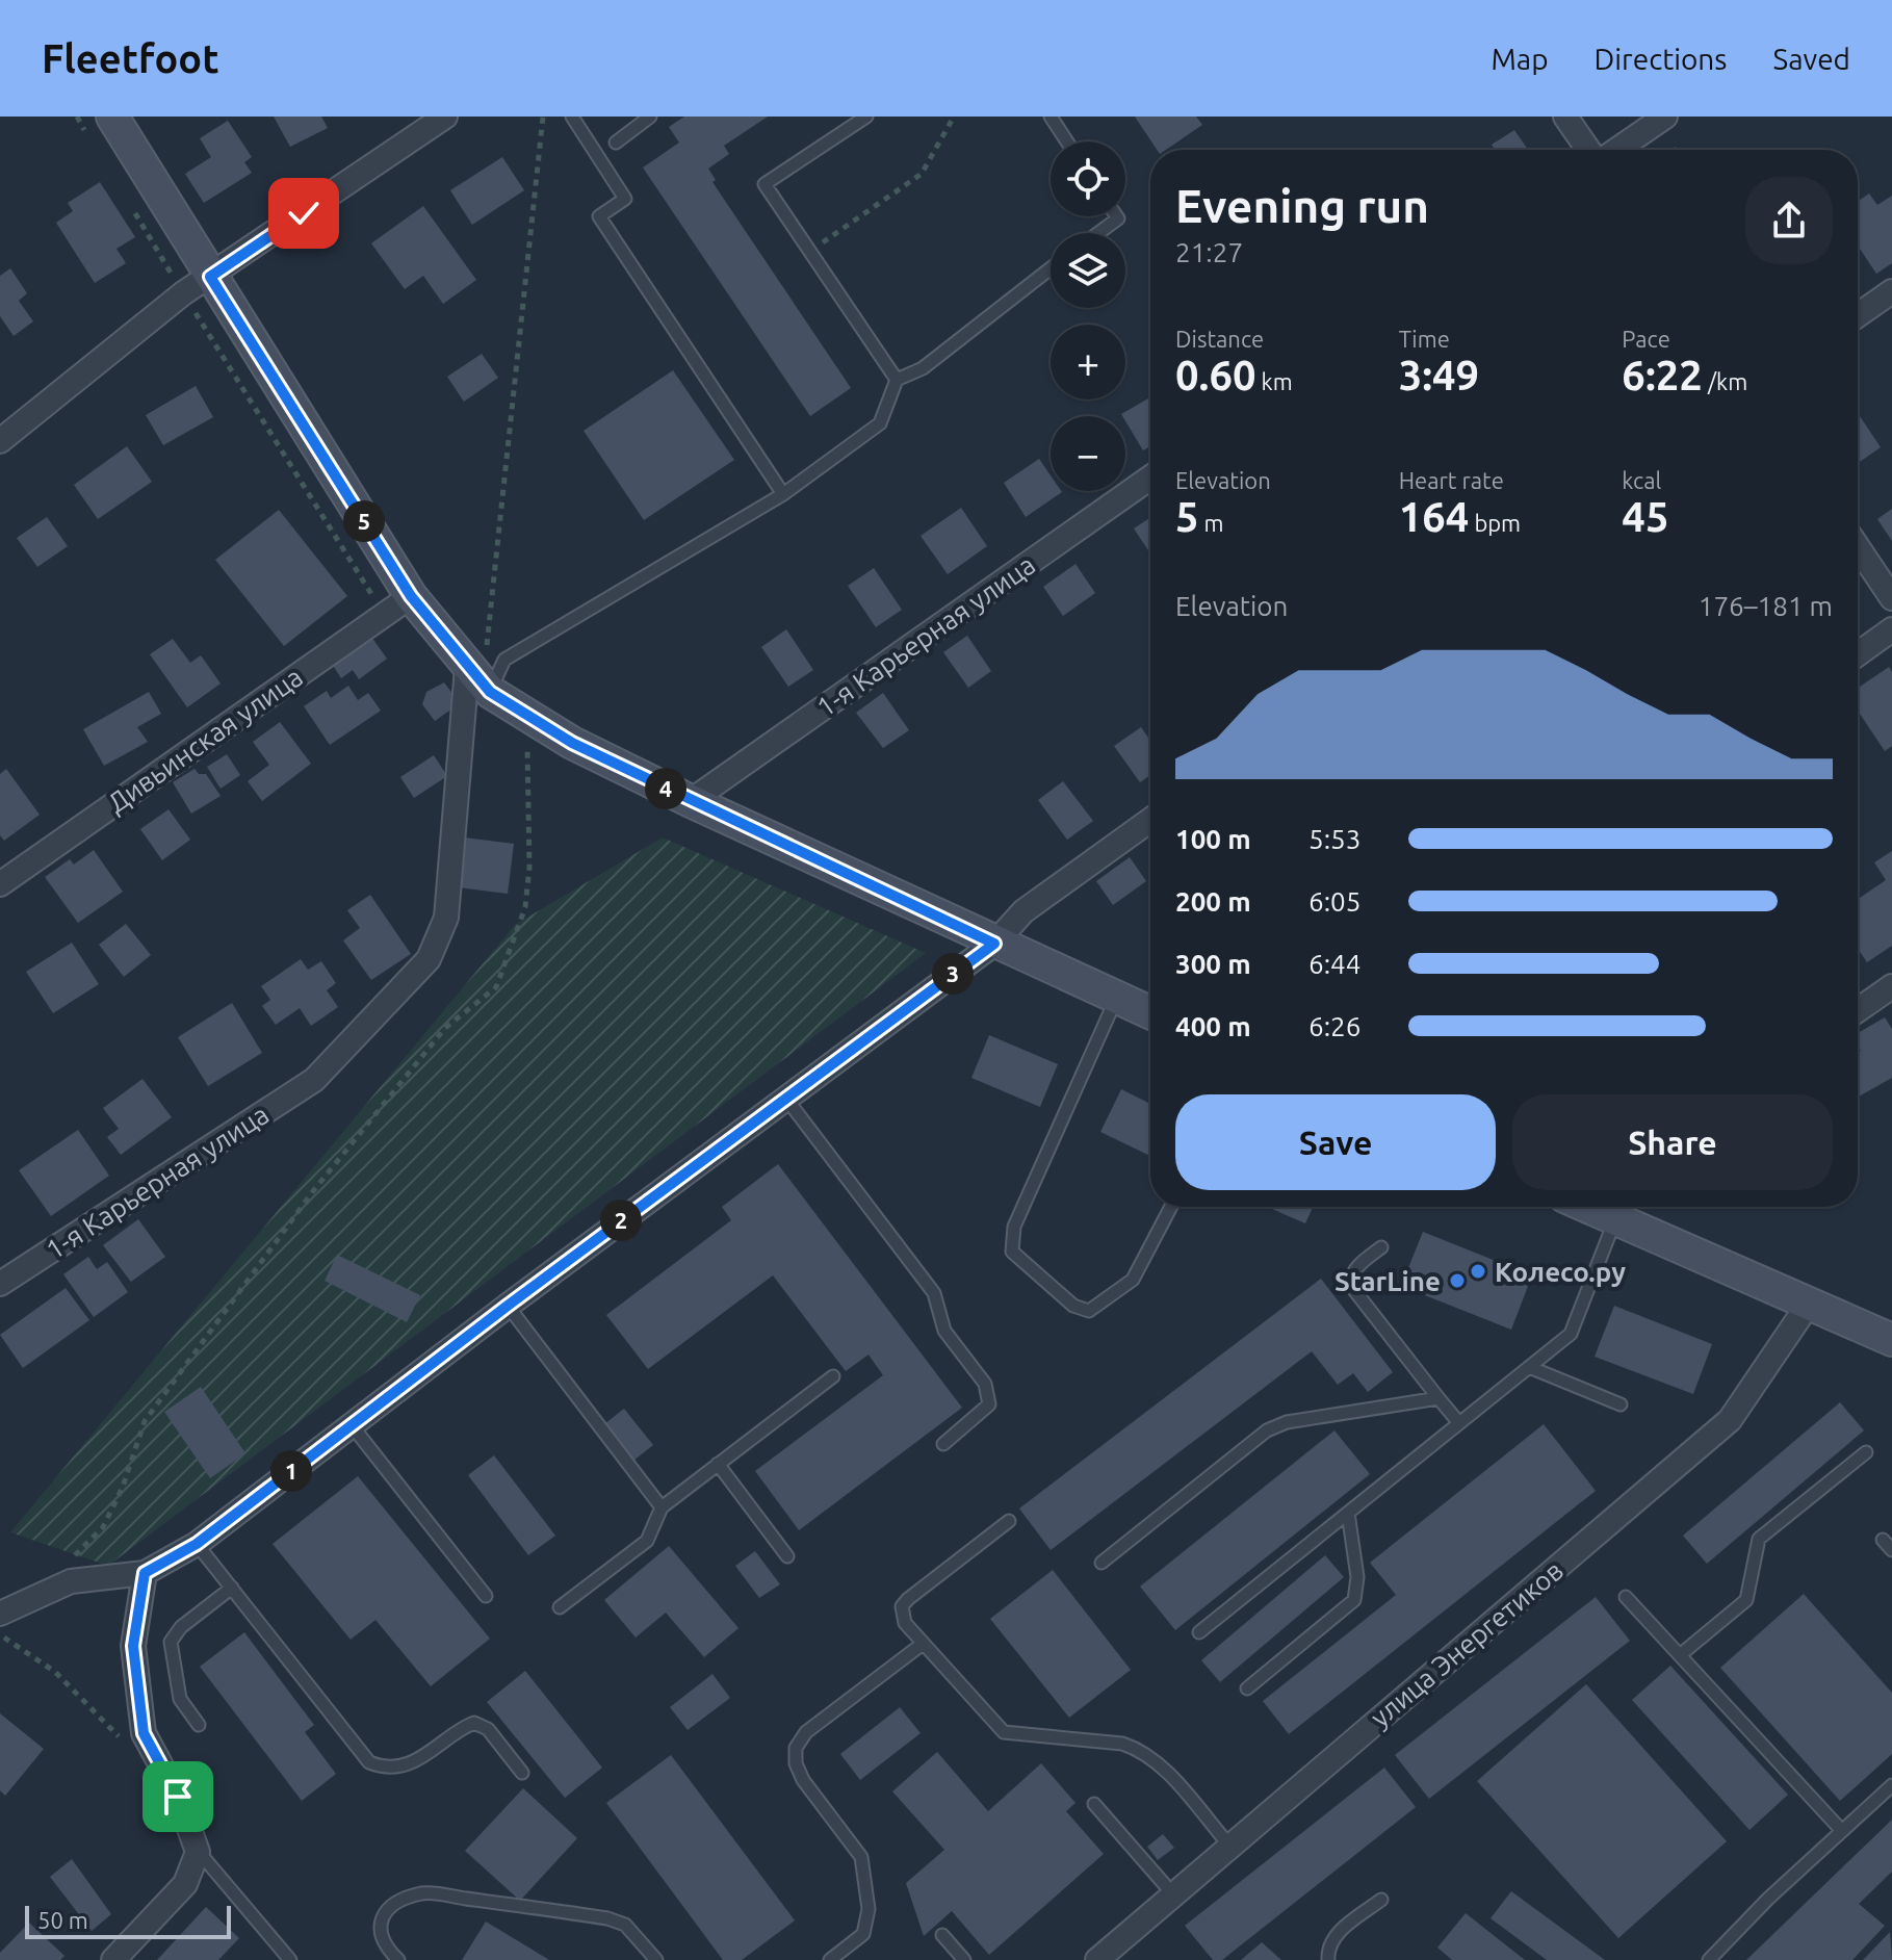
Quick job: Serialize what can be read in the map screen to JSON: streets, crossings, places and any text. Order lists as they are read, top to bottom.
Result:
{
  "streets": {
    "street": ["1-я Карьерная улица", "Дивьинская улица", "улица Энергетиков"]
  },
  "places": ["Колесо.ру", "StarLine"],
  "scale_bar": "50 m",
  "page": {
    "header": "Fleetfoot",
    "nav": ["Map", "Directions", "Saved"],
    "map_buttons": ["+", "−"],
    "heading": ["Evening run", "21:27"],
    "stats": [
      ["Distance", "0.60 km"],
      ["Time", "3:49"],
      ["Pace", "6:22 /km"],
      ["Elevation", "5 m"],
      ["Heart rate", "164 bpm"],
      ["kcal", "45"]
    ],
    "pins": [
      "5",
      "4",
      "3",
      "2",
      "1"
    ],
    "chart": ["Elevation", "176–181 m"],
    "list": [
      {
        "name": "100 m",
        "note": "5:53"
      },
      {
        "name": "200 m",
        "note": "6:05"
      },
      {
        "name": "300 m",
        "note": "6:44"
      },
      {
        "name": "400 m",
        "note": "6:26"
      }
    ],
    "buttons": ["Save", "Share"],
    "scale": "50 m"
  }
}
